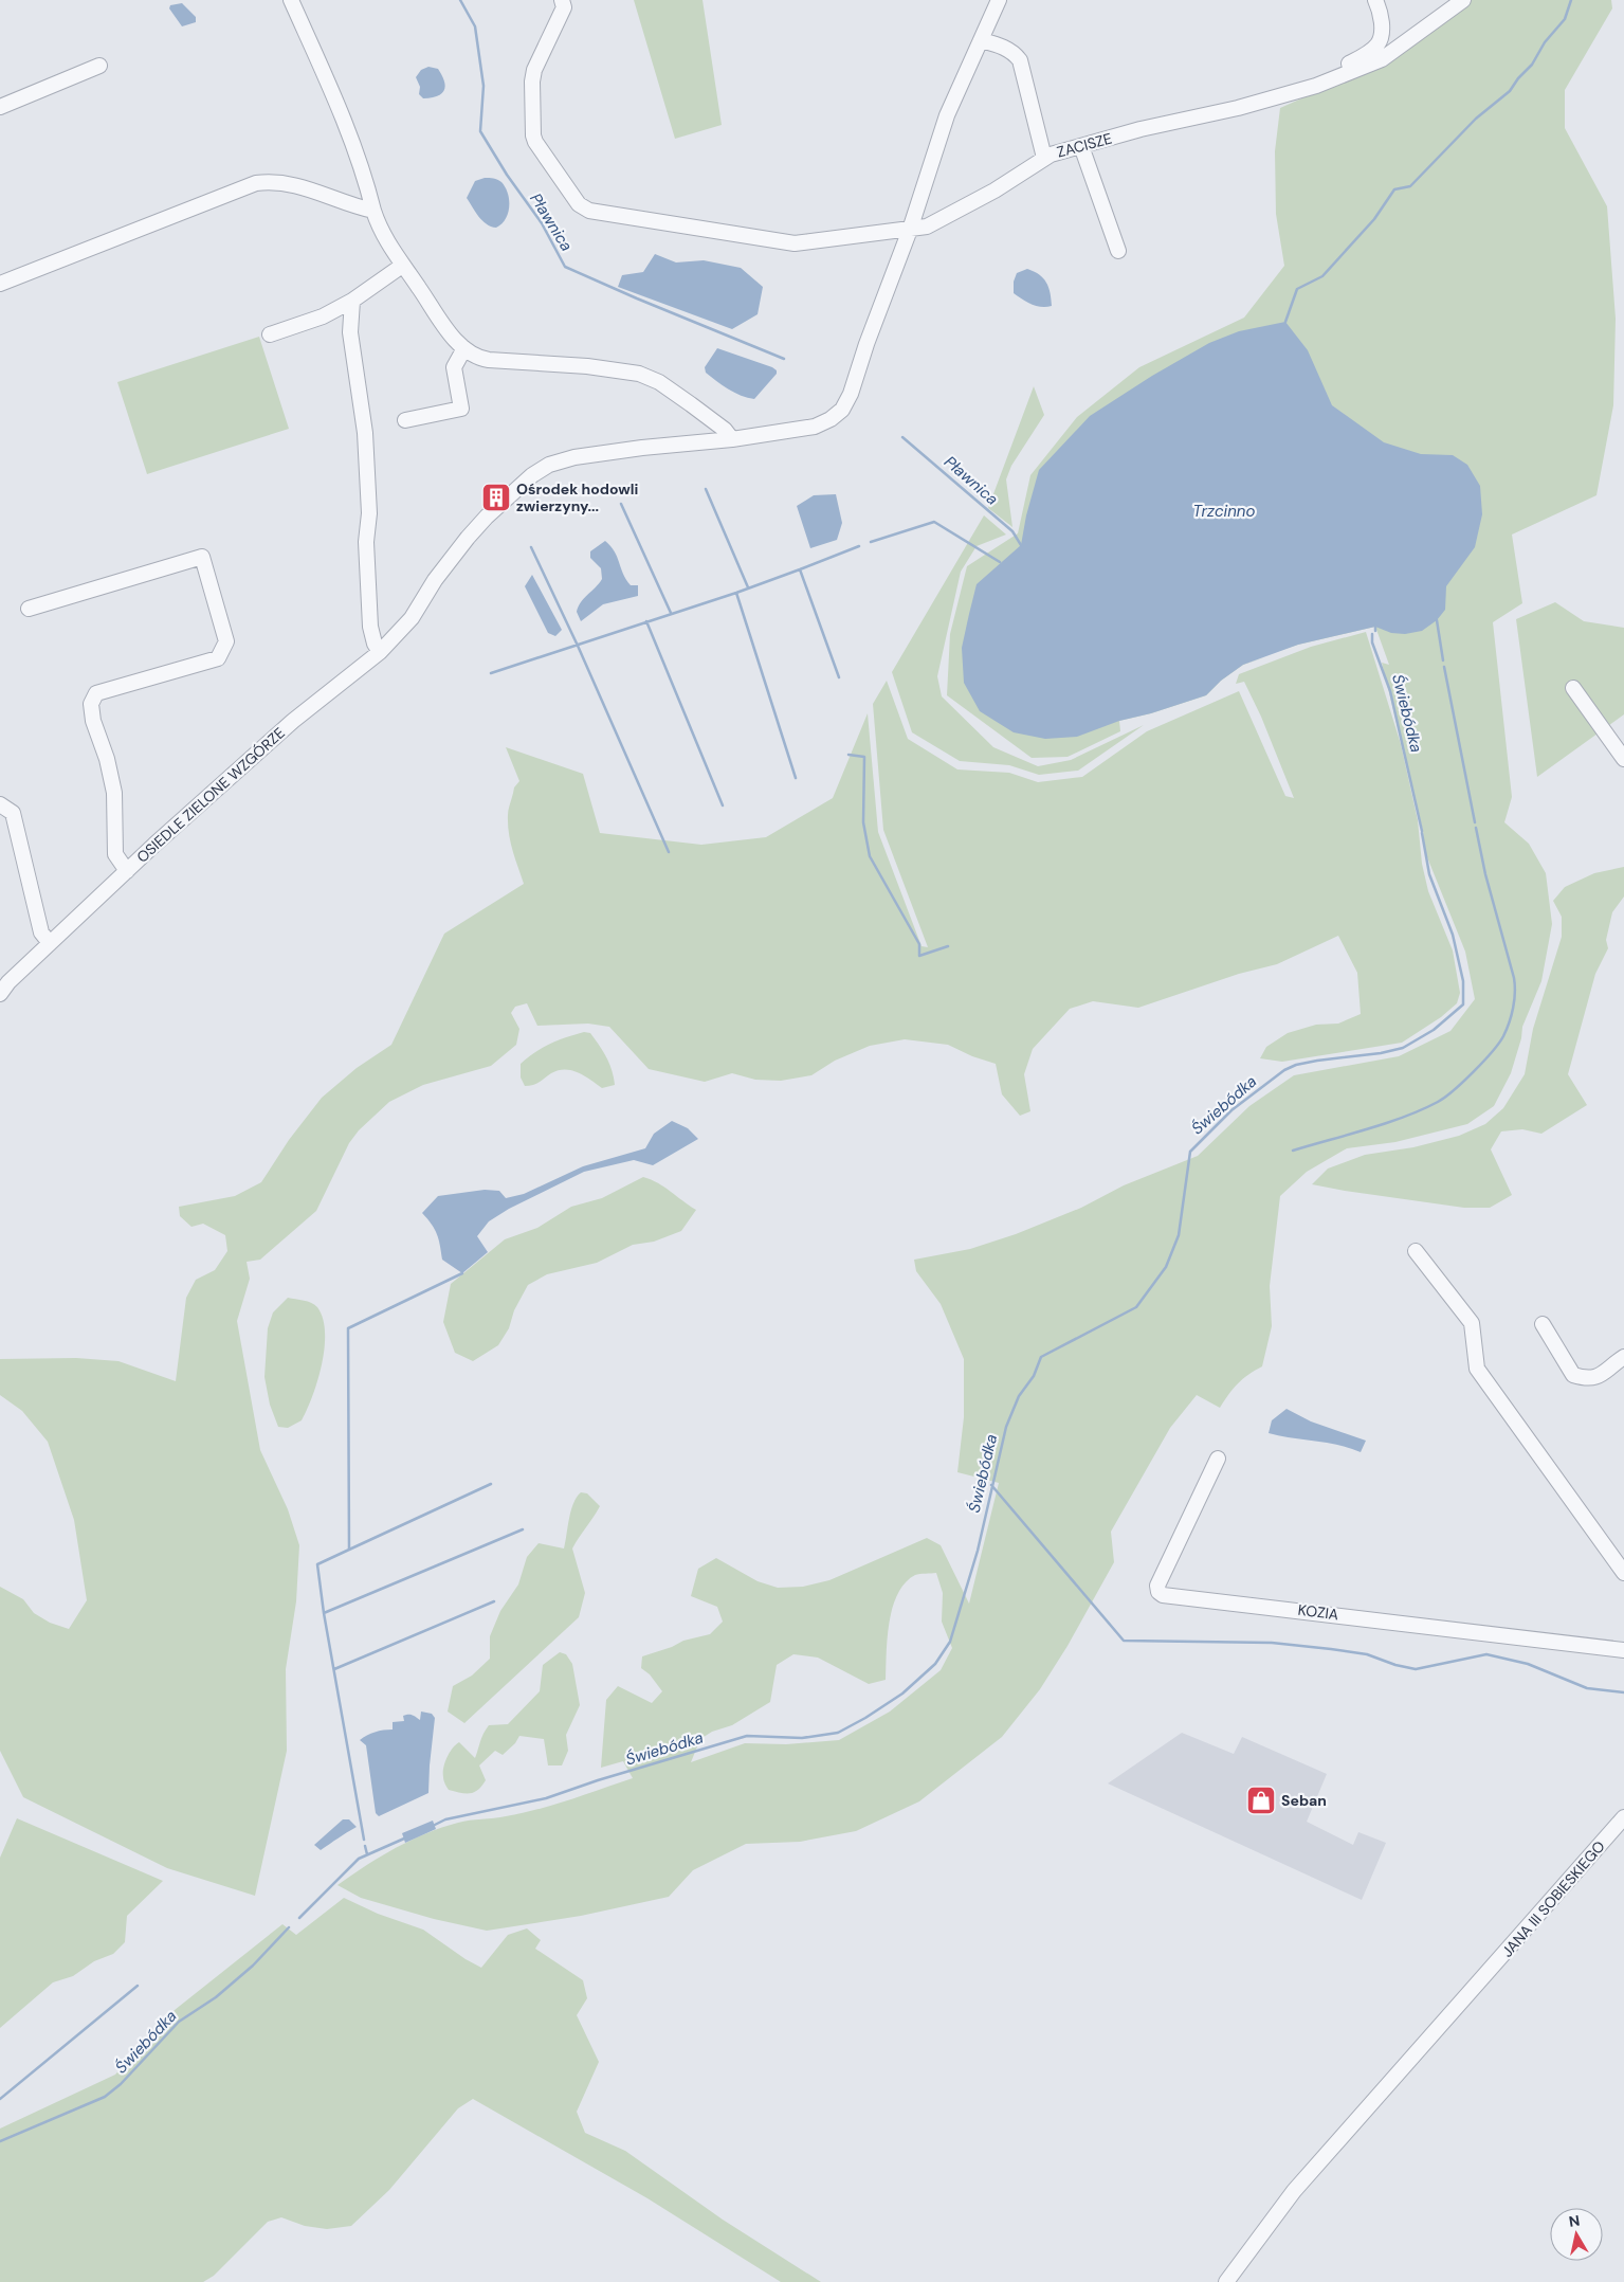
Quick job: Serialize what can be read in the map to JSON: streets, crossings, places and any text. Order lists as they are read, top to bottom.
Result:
{
  "streets": {
    "street": [
      "ZACISZE",
      "OSIEDLE ZIELONE WZGÓRZE",
      "KOZIA",
      "JANA III SOBIESKIEGO"
    ]
  },
  "crossings": [
    ["ZACISZE", "OSIEDLE ZIELONE WZGÓRZE"]
  ],
  "water": ["Pławnica", "Trzcinno", "Świebódka"],
  "places": {
    "building": ["Ośrodek hodowli zwierzyny..."],
    "shop": ["Seban"]
  },
  "north": "top"
}
